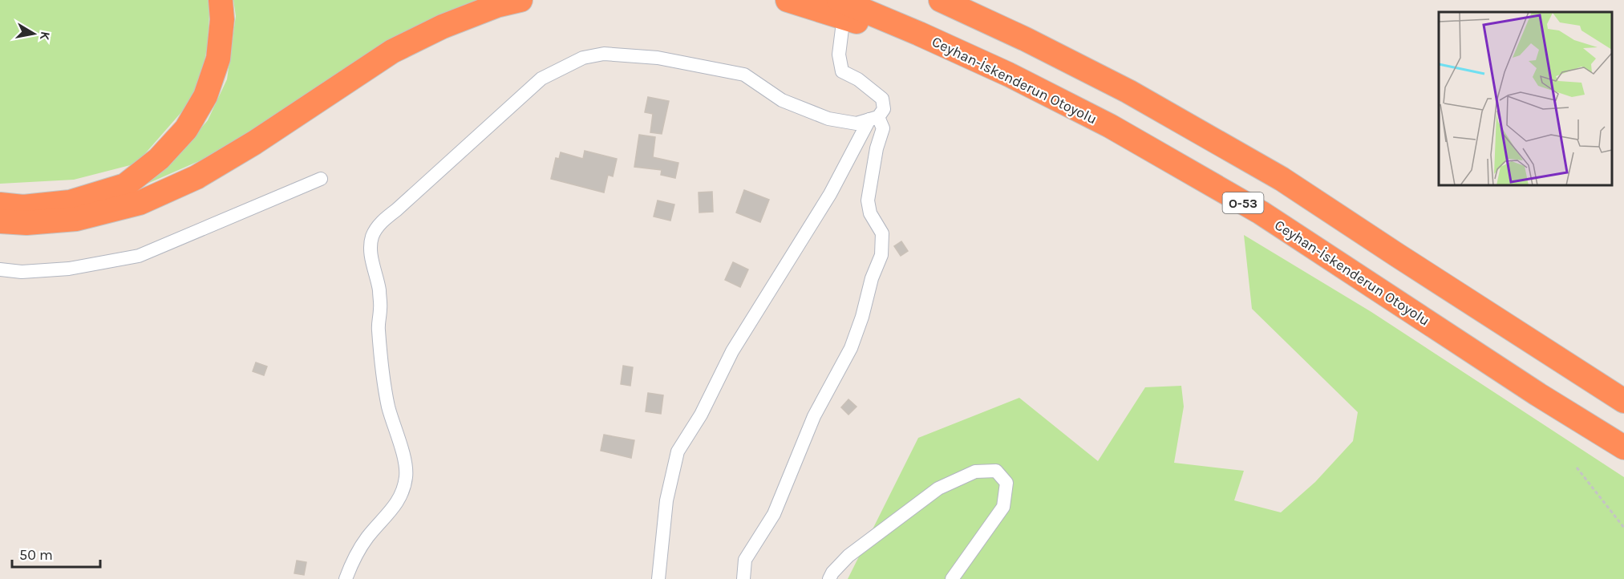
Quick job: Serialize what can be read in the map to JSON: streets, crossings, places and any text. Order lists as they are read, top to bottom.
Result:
{
  "streets": {
    "highway": ["Ceyhan-İskenderun Otoyolu", "O-53"]
  },
  "scale_bar": "50 m",
  "north": "right"
}
